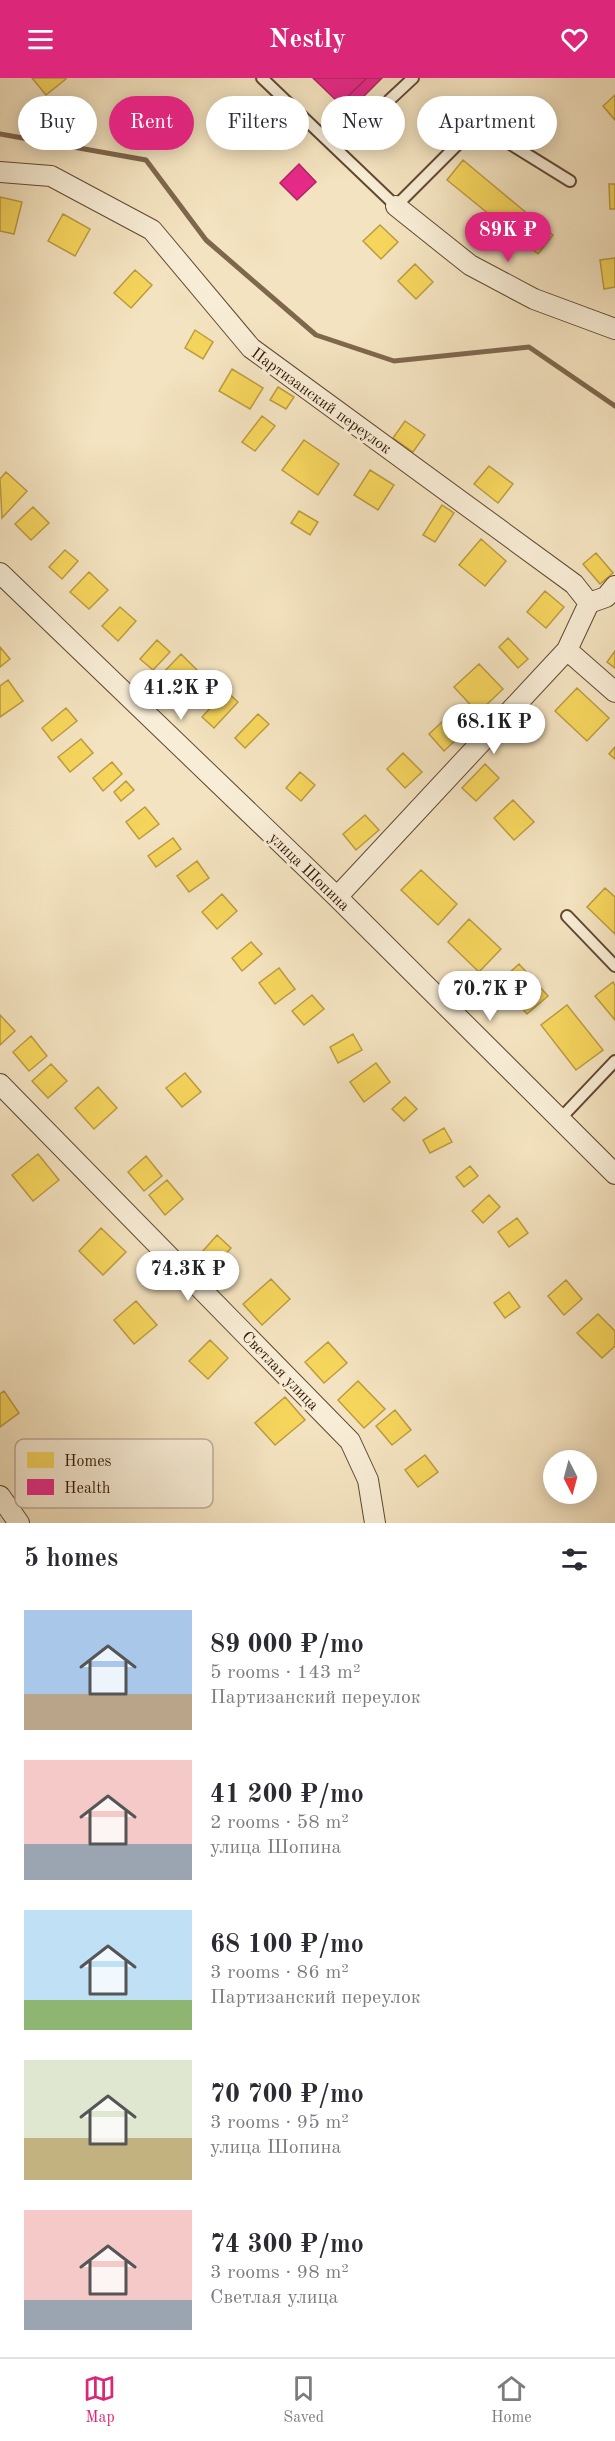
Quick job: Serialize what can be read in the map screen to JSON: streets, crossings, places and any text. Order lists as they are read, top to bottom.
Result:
{
  "streets": {
    "street": ["Партизанский переулок", "улица Шопина", "Светлая улица"]
  },
  "legend": ["Homes", "Health"],
  "north": "bottom",
  "page": {
    "header": "Nestly",
    "chip": [
      "Buy",
      "Rent",
      "Filters",
      "New",
      "Apartment"
    ],
    "price": [
      "89K ₽",
      "41.2K ₽",
      "68.1K ₽",
      "70.7K ₽",
      "74.3K ₽"
    ],
    "heading": "5 homes",
    "list": [
      {
        "name": "89 000 ₽/mo",
        "note": "5 rooms · 143 m² · Партизанский переулок"
      },
      {
        "name": "41 200 ₽/mo",
        "note": "2 rooms · 58 m² · улица Шопина"
      },
      {
        "name": "68 100 ₽/mo",
        "note": "3 rooms · 86 m² · Партизанский переулок"
      },
      {
        "name": "70 700 ₽/mo",
        "note": "3 rooms · 95 m² · улица Шопина"
      },
      {
        "name": "74 300 ₽/mo",
        "note": "3 rooms · 98 m² · Светлая улица"
      }
    ],
    "tabs": ["Map", "Saved", "Home"]
  }
}
